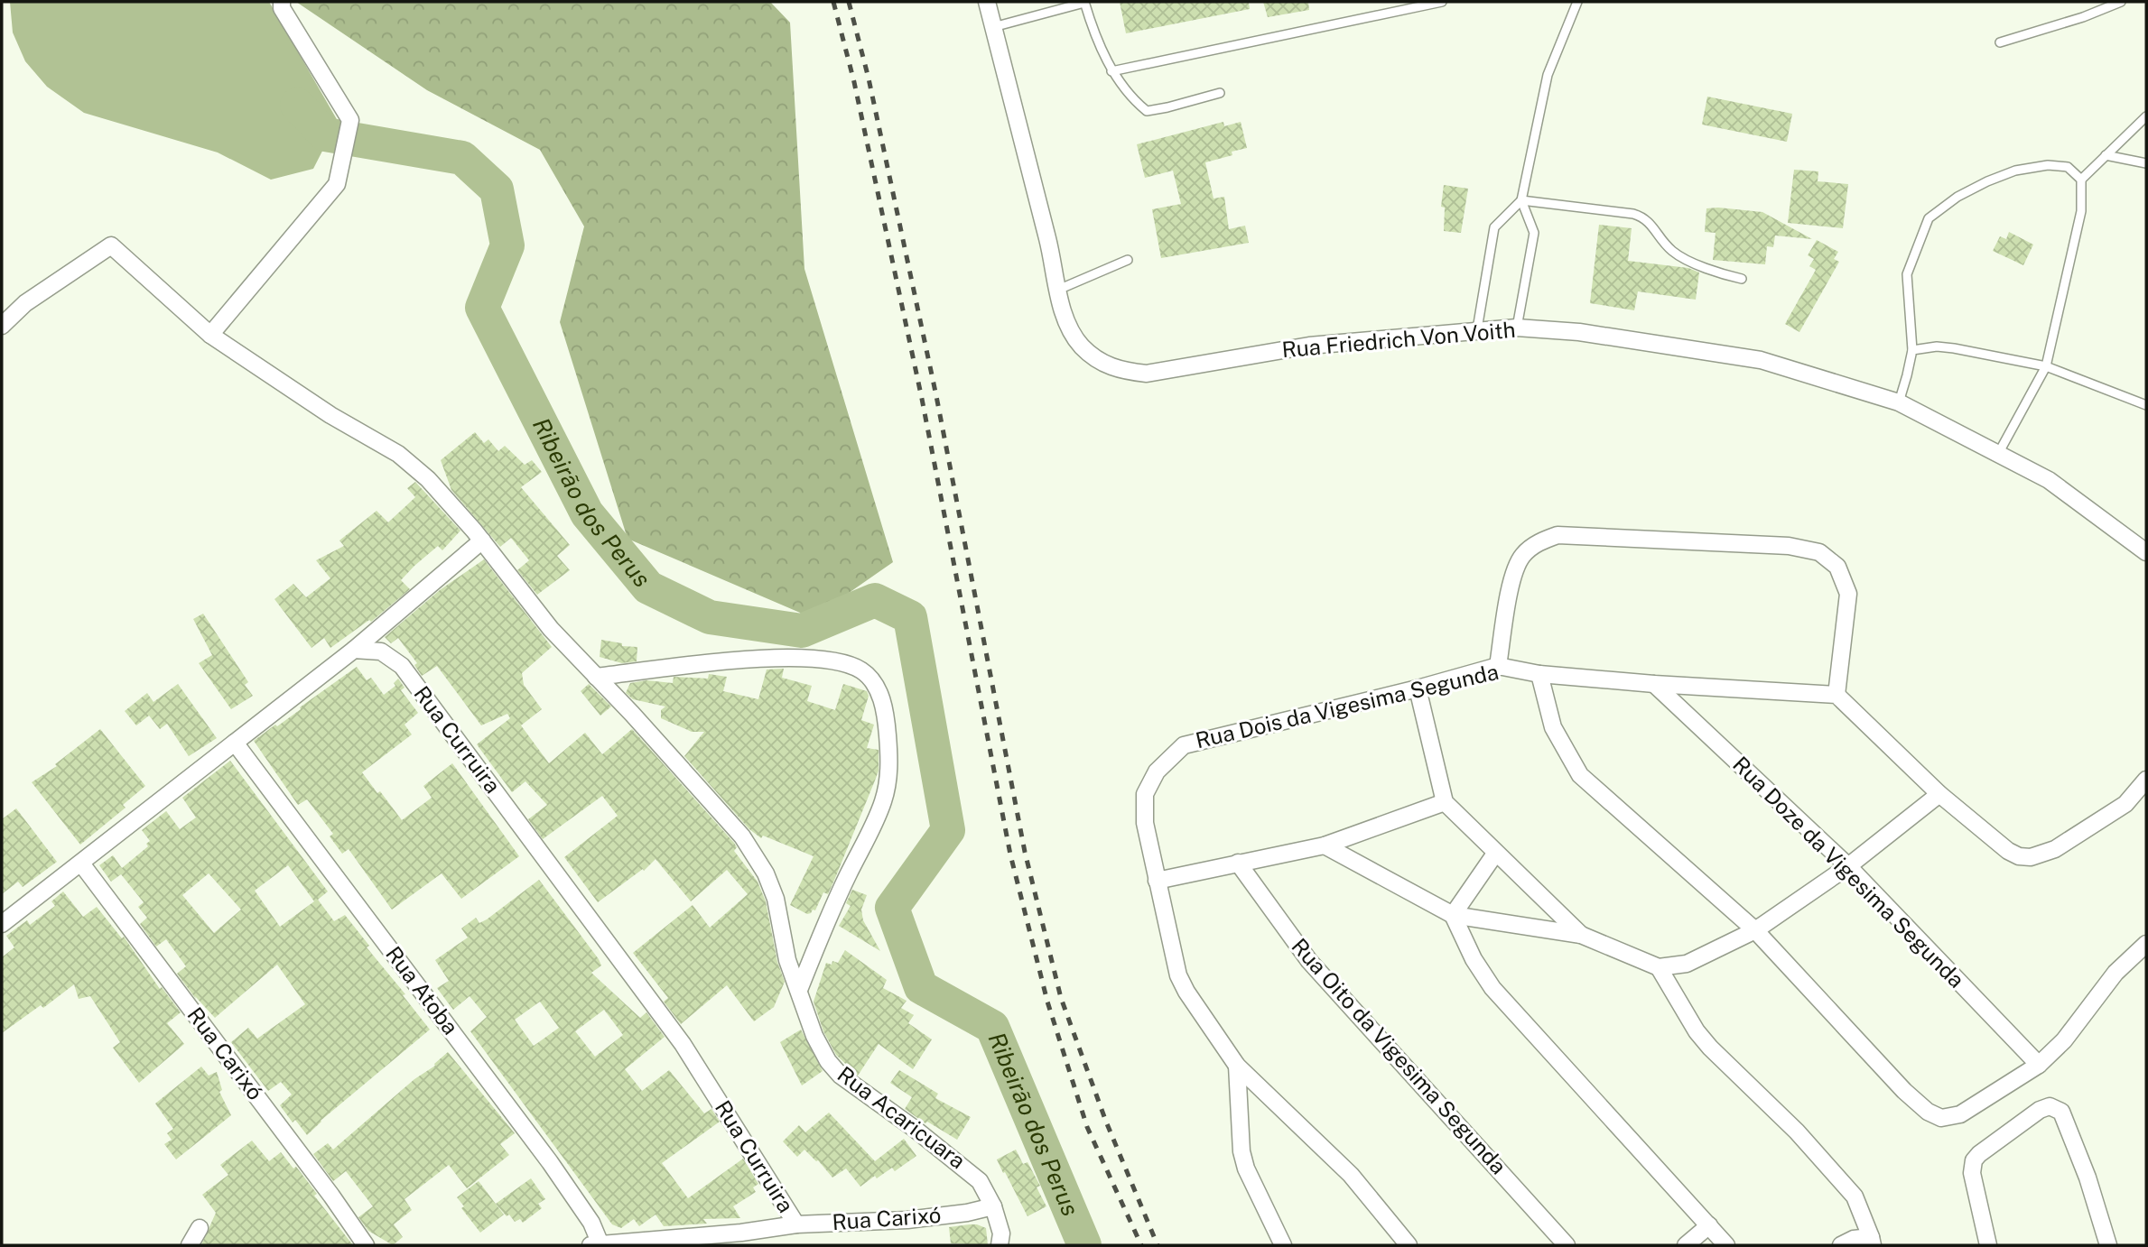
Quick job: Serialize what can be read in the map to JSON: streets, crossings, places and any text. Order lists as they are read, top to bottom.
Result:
{
  "streets": {
    "street": [
      "Rua Friedrich Von Voith",
      "Rua Dois da Vigesima Segunda",
      "Rua Curruira",
      "Rua Doze da Vigesima Segunda",
      "Rua Atoba",
      "Rua Carixó",
      "Rua Oito da Vigesima Segunda",
      "Rua Acaricuara"
    ]
  },
  "crossings": [
    ["Rua Dois da Vigesima Segunda", "Rua Doze da Vigesima Segunda"],
    ["Rua Curruira", "Rua Carixó"],
    ["Rua Atoba", "Rua Carixó"],
    ["Rua Carixó", "Rua Acaricuara"]
  ],
  "water": ["Ribeirão dos Perus"]
}
